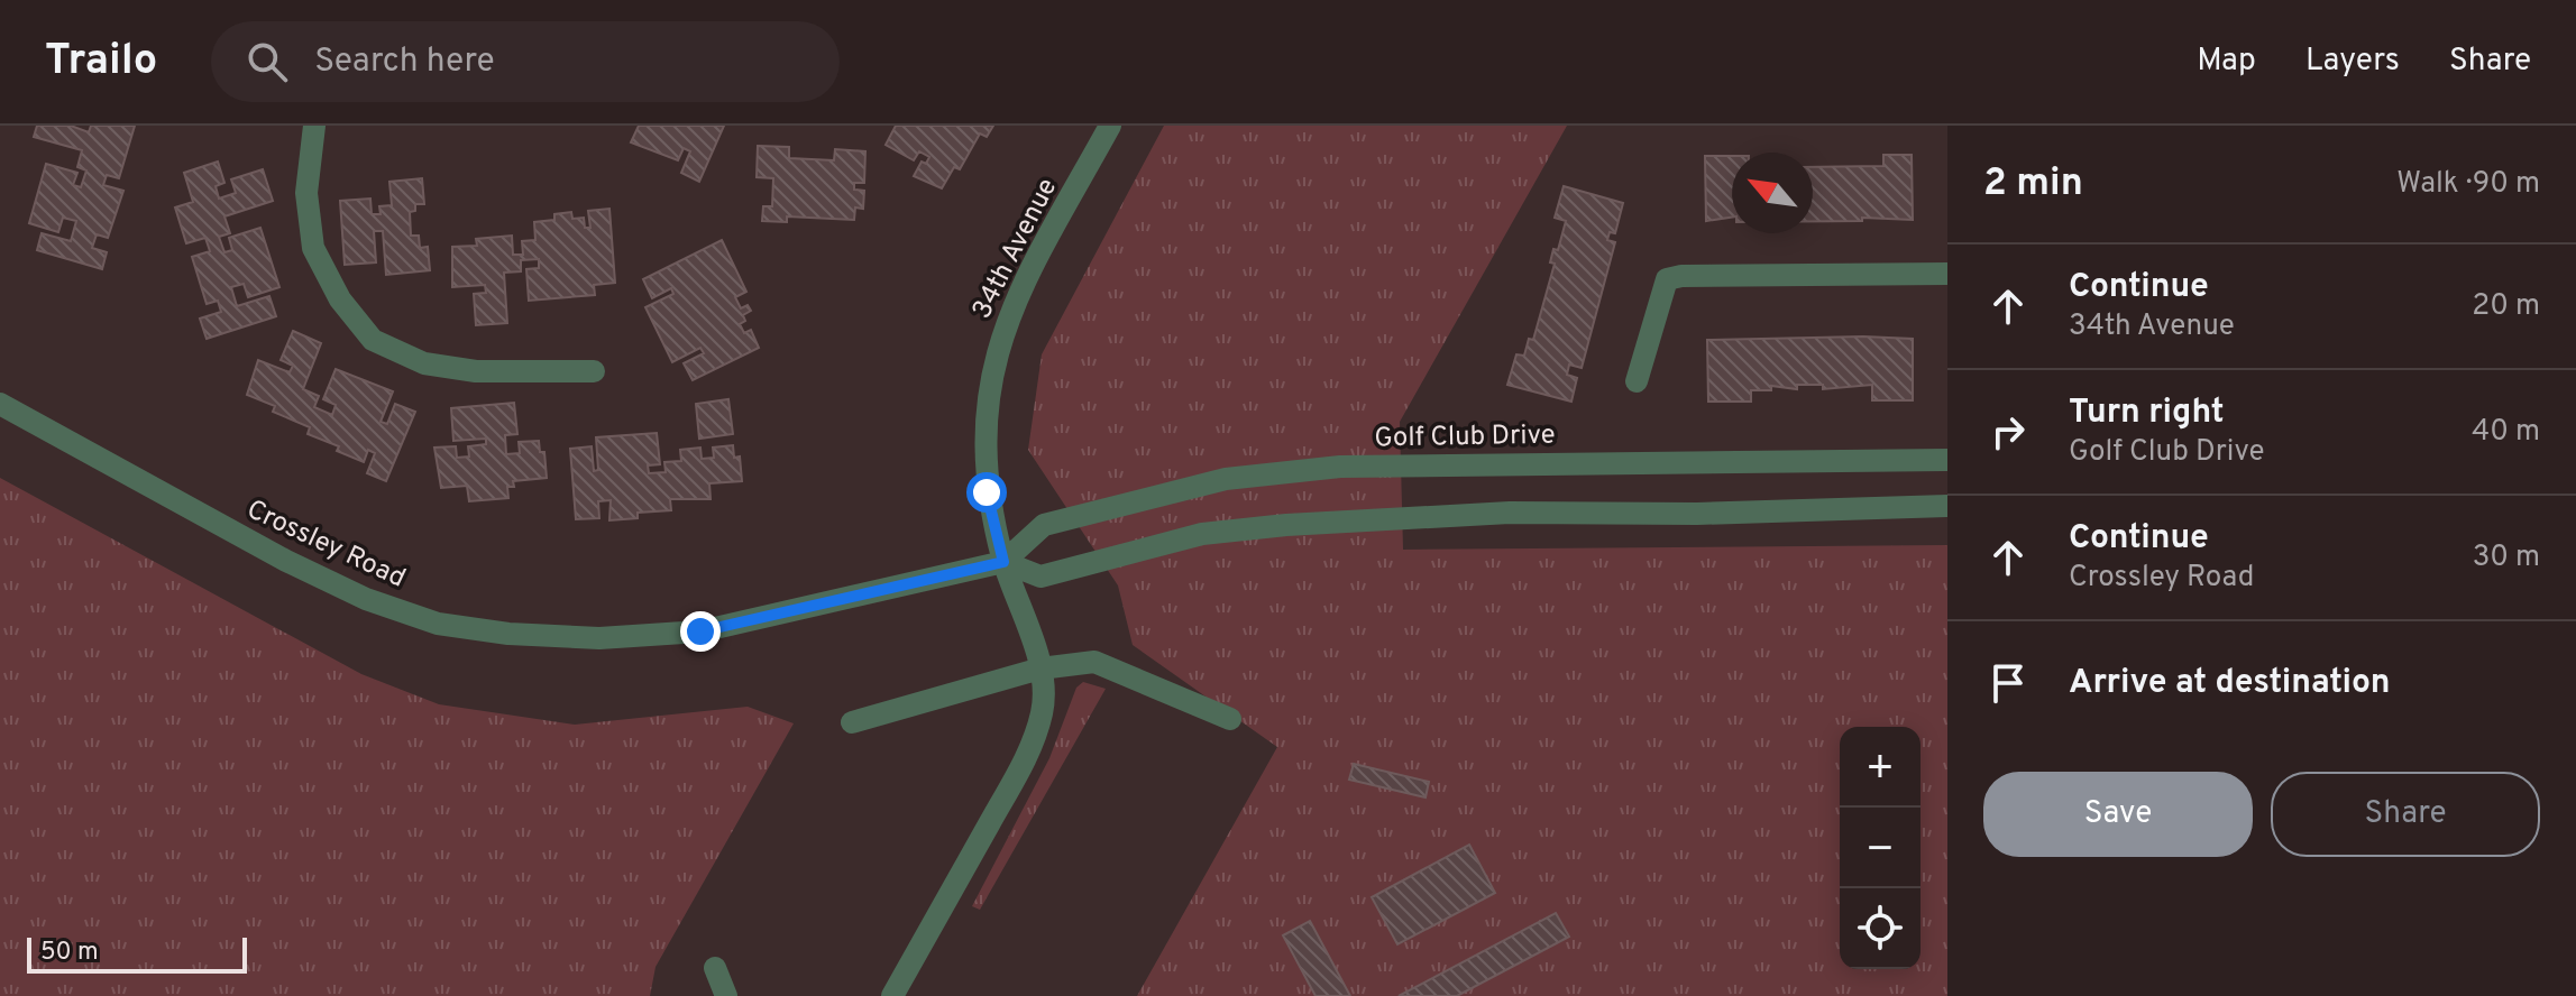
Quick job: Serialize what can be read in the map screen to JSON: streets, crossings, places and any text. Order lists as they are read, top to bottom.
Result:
{
  "streets": {
    "street": ["34th Avenue", "Golf Club Drive", "Crossley Road"]
  },
  "crossings": [
    ["34th Avenue", "Golf Club Drive"],
    ["Golf Club Drive", "Crossley Road"]
  ],
  "scale_bar": "50 m",
  "north": "top left",
  "page": {
    "header": "Trailo",
    "search": "Search here",
    "nav": ["Map", "Layers", "Share"],
    "heading": ["2 min", "Walk · 90 m"],
    "list": [
      ["Continue", "34th Avenue", "20 m"],
      ["Turn right", "Golf Club Drive", "40 m"],
      ["Continue", "Crossley Road", "30 m"],
      "Arrive at destination"
    ],
    "map_buttons": ["+", "−"],
    "buttons": ["Save", "Share"],
    "scale": "50 m"
  }
}
